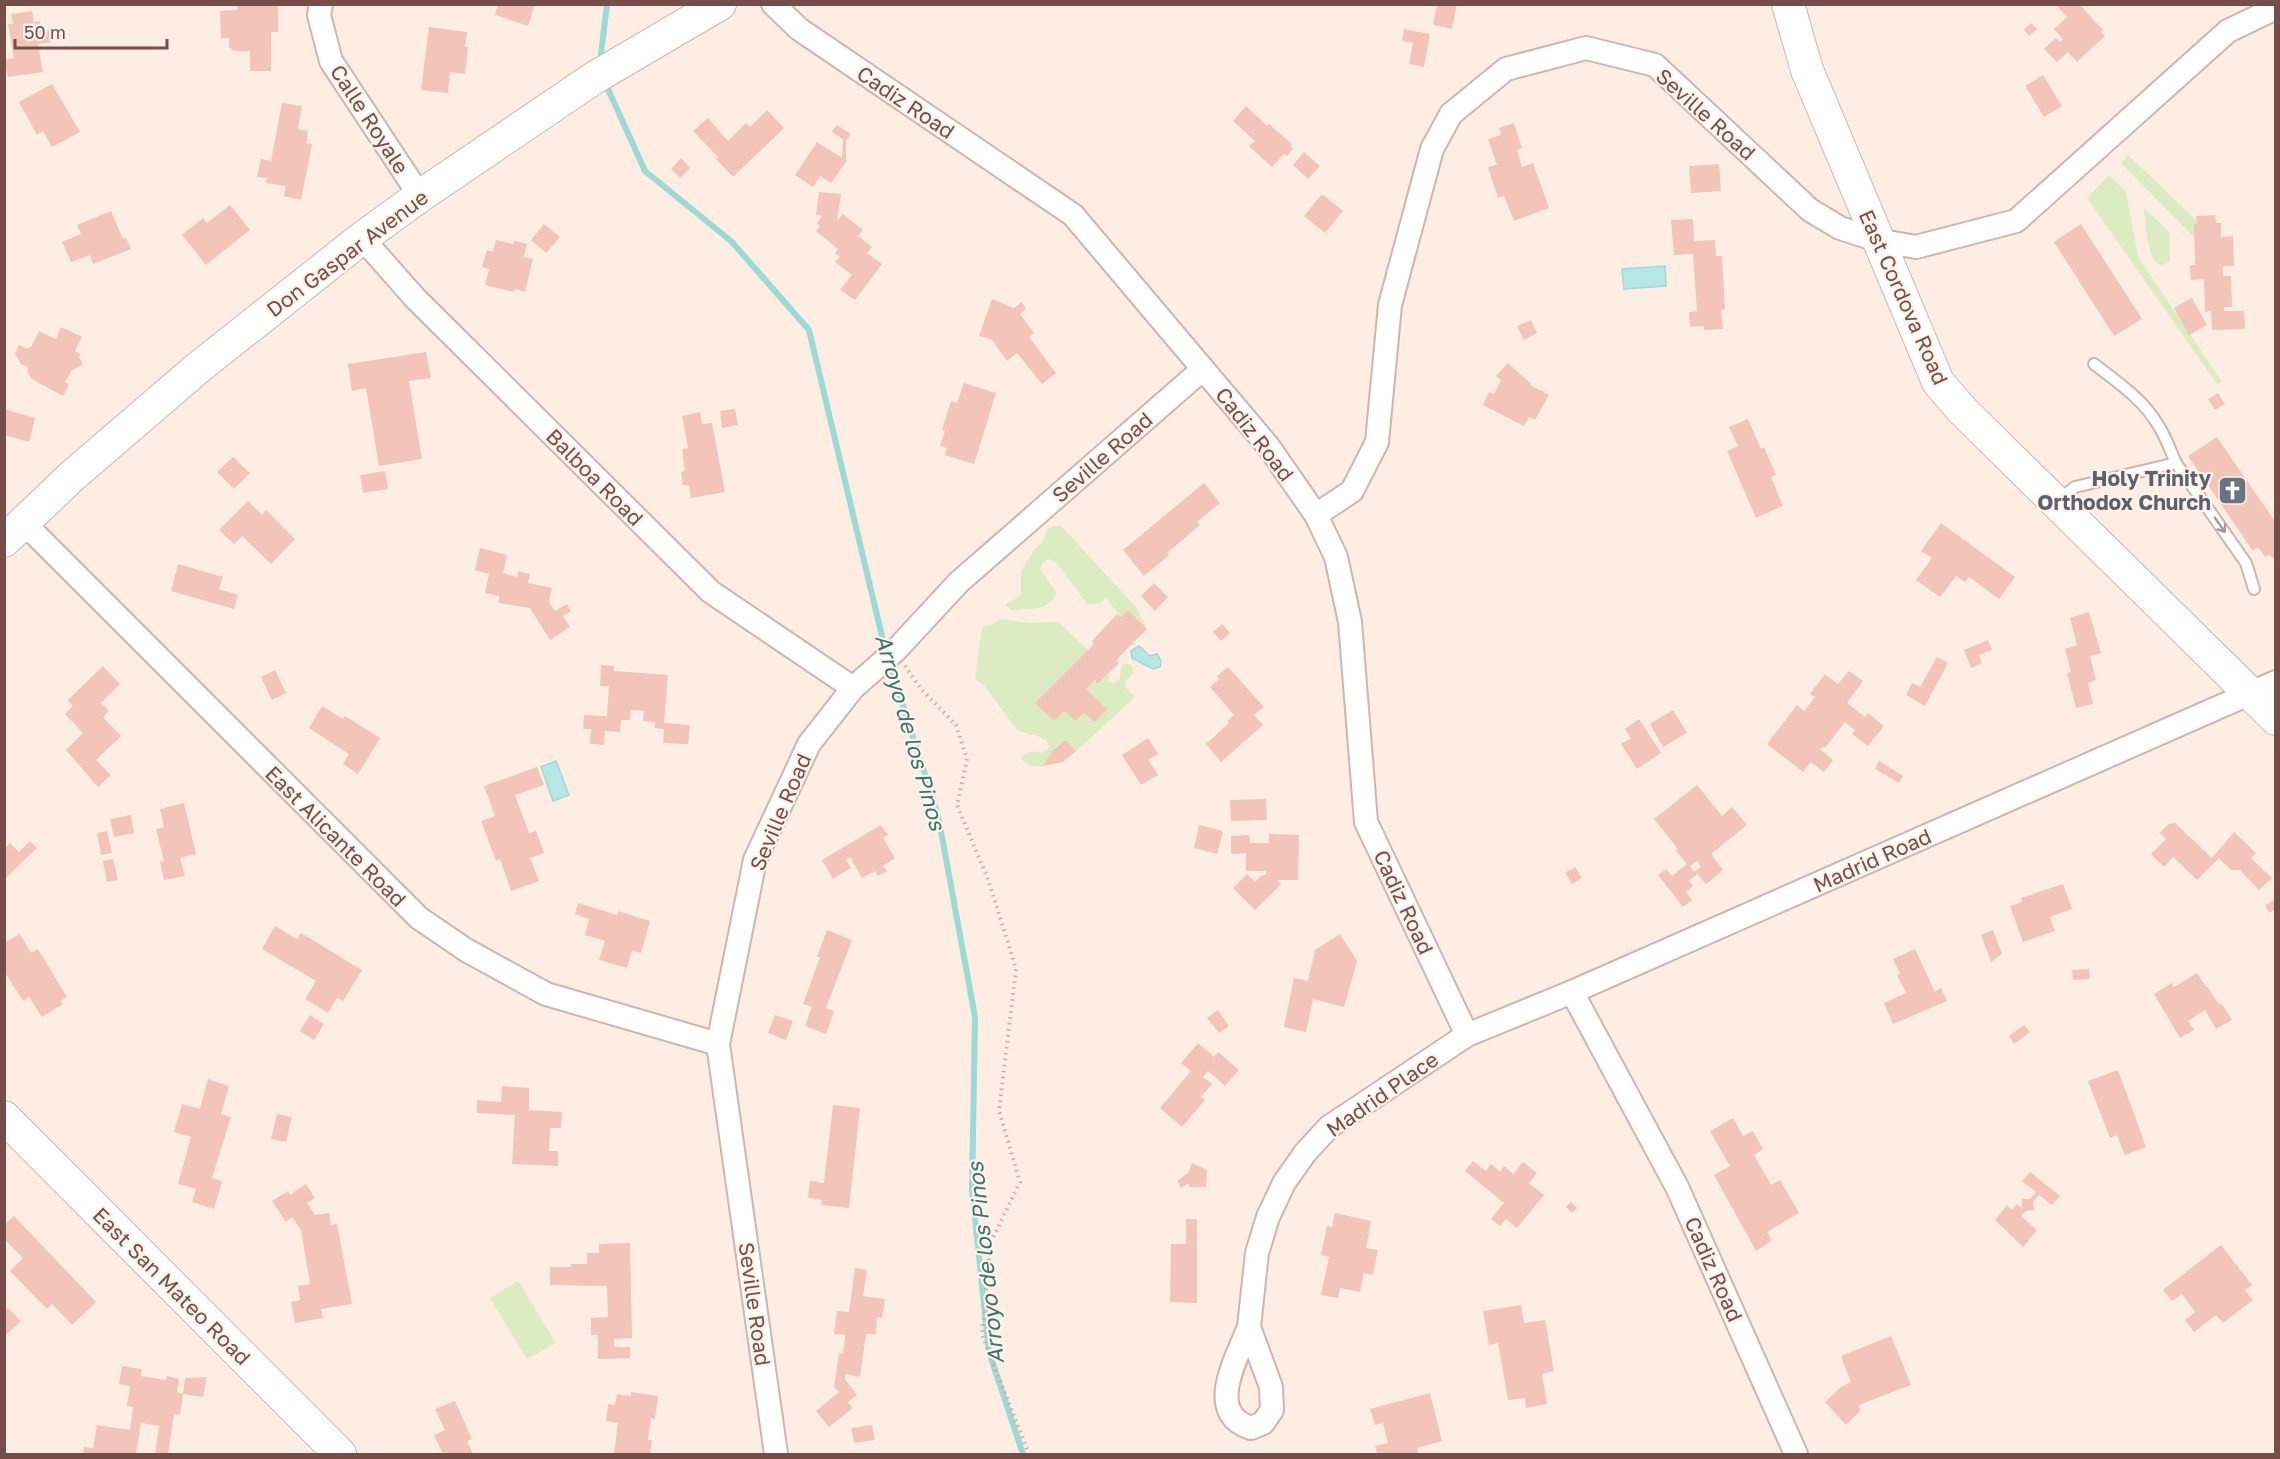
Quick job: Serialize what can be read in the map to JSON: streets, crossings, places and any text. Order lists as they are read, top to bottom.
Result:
{
  "streets": {
    "street": [
      "Cadiz Road",
      "Seville Road",
      "Calle Royale",
      "Don Gaspar Avenue",
      "East Cordova Road",
      "Balboa Road",
      "East Alicante Road",
      "Madrid Road",
      "Madrid Place",
      "East San Mateo Road"
    ]
  },
  "crossings": [
    ["Cadiz Road", "Seville Road"],
    ["Cadiz Road", "Madrid Road"],
    ["Cadiz Road", "Madrid Place"],
    ["Seville Road", "East Cordova Road"],
    ["Seville Road", "Balboa Road"],
    ["Seville Road", "East Alicante Road"],
    ["Calle Royale", "Don Gaspar Avenue"],
    ["Don Gaspar Avenue", "Balboa Road"],
    ["Don Gaspar Avenue", "East Alicante Road"],
    ["East Cordova Road", "Madrid Road"],
    ["Madrid Road", "Madrid Place"]
  ],
  "water": ["Arroyo de los Pinos"],
  "places": {
    "church": ["Holy Trinity Orthodox Church"]
  },
  "scale_bar": "50 m"
}
